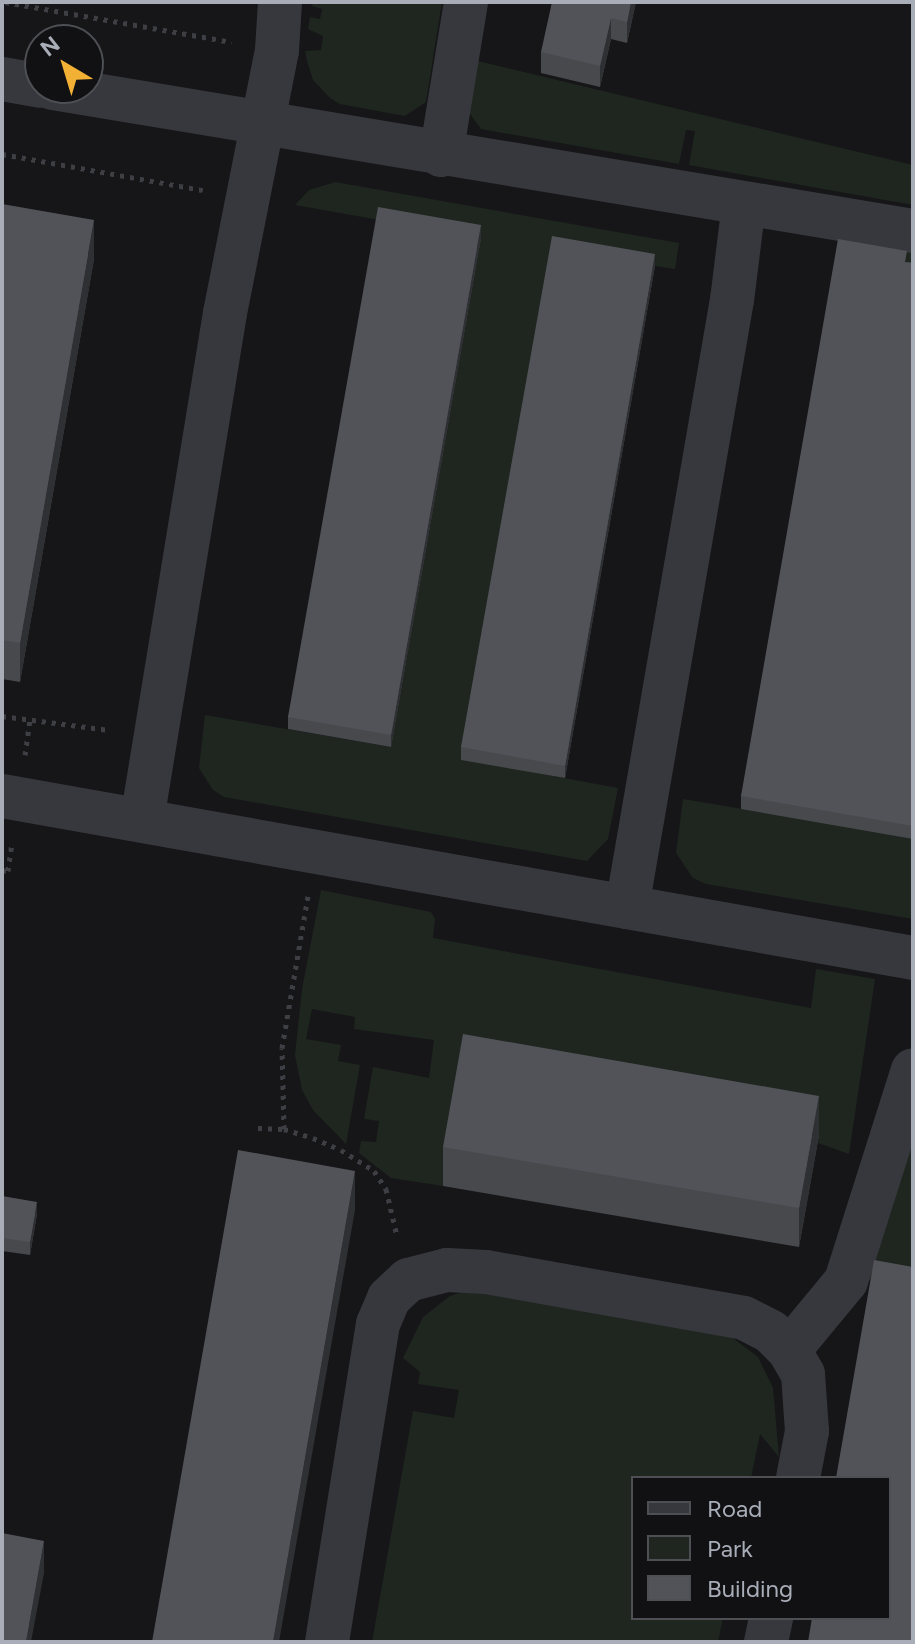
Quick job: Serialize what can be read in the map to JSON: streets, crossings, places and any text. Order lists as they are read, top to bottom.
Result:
{
  "legend": ["Road", "Park", "Building"],
  "north": "top left"
}
